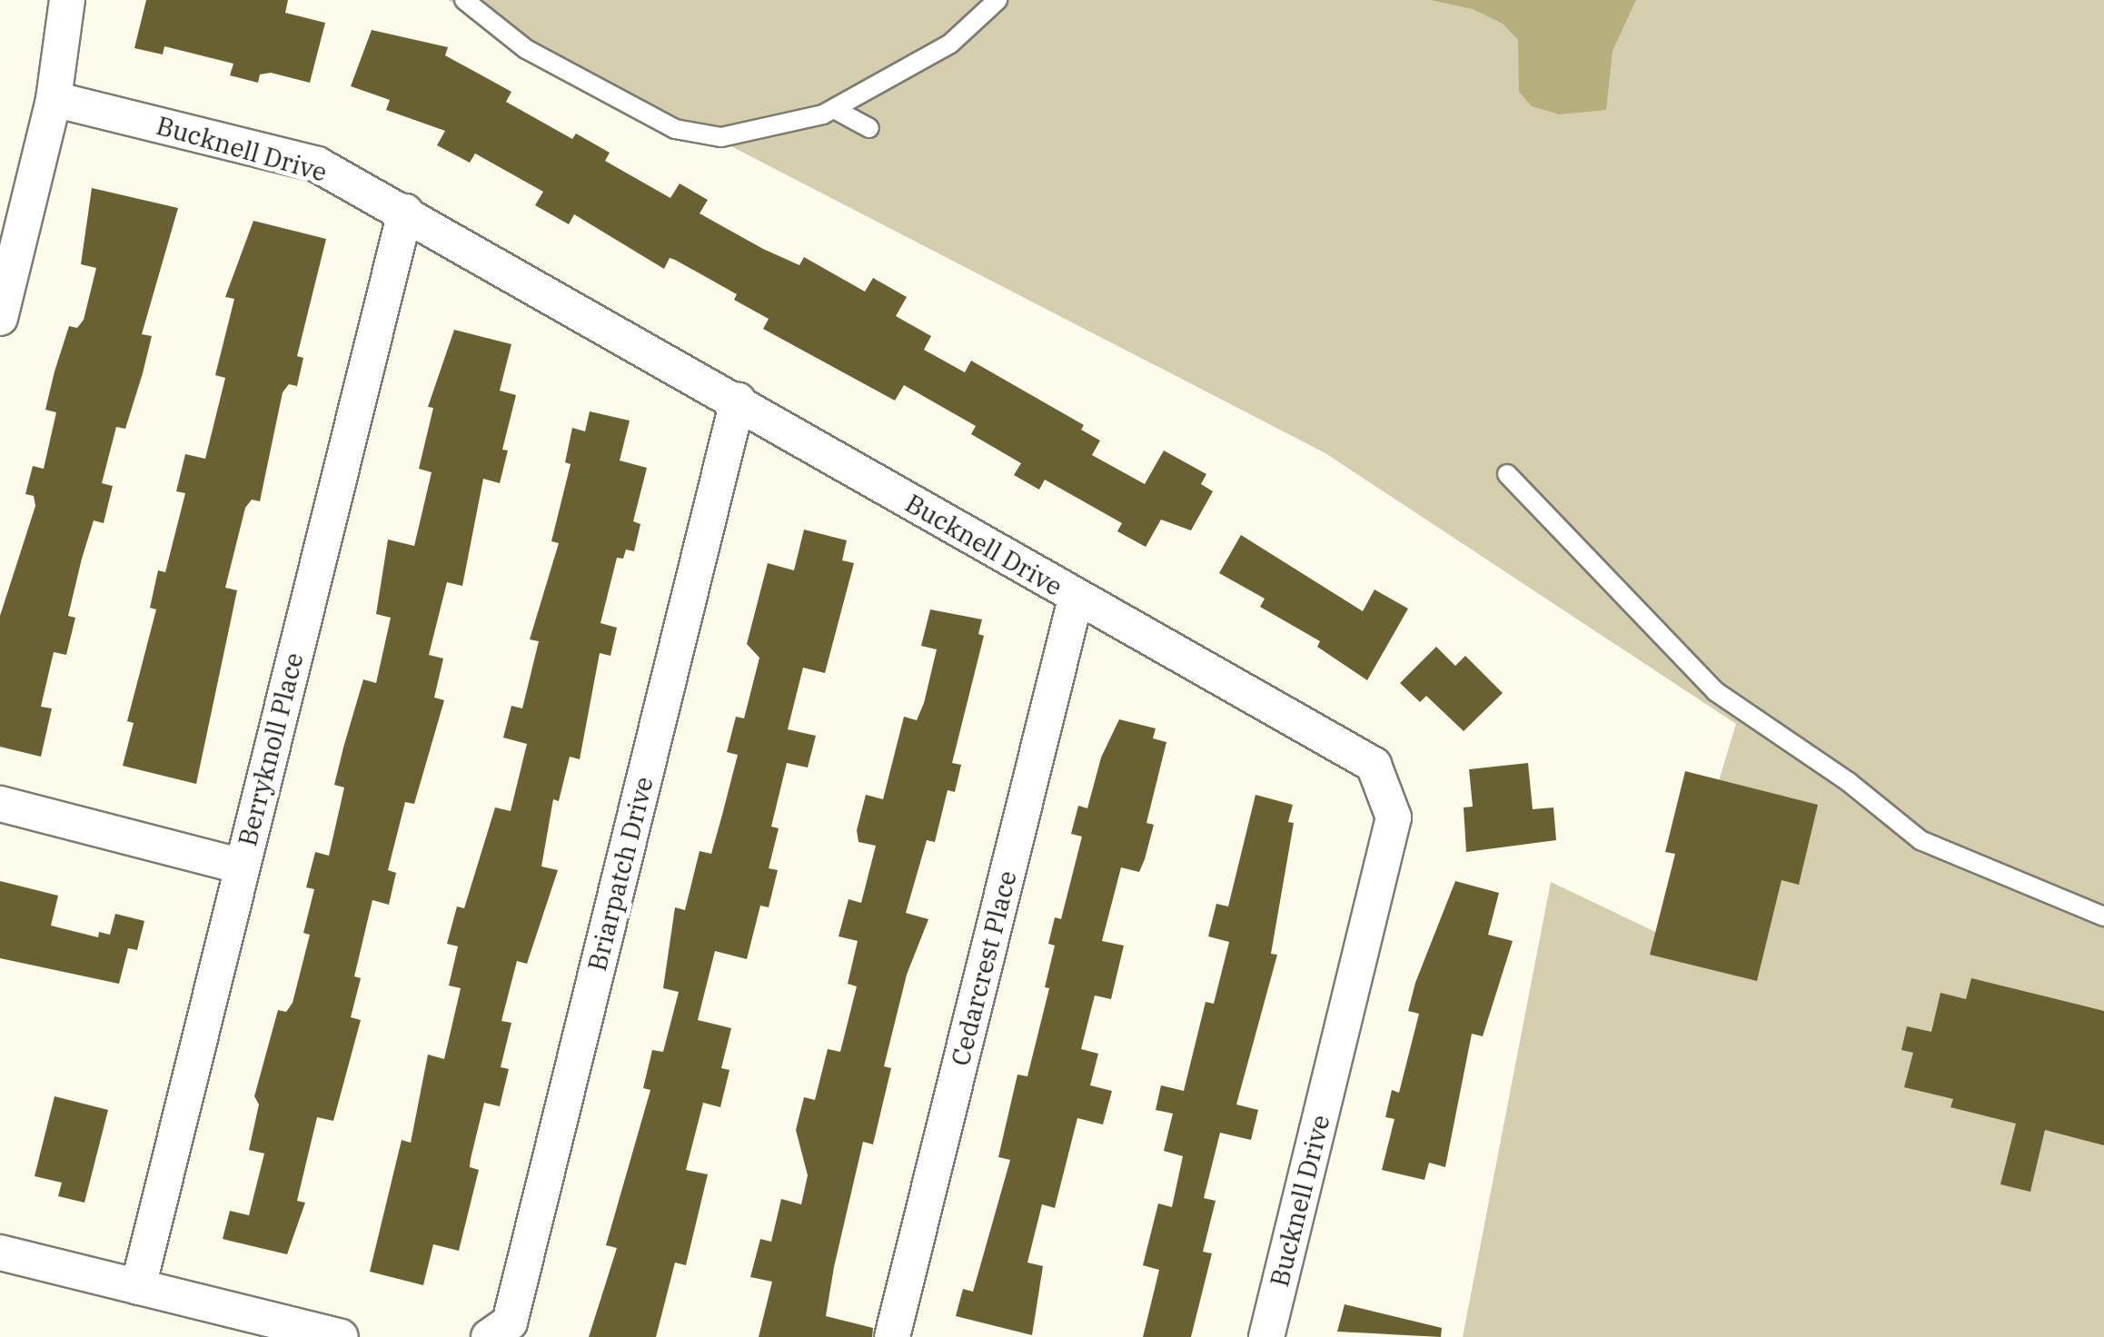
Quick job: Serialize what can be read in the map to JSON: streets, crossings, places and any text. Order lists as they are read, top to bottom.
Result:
{
  "streets": {
    "street": [
      "Bucknell Drive",
      "Berryknoll Place",
      "Briarpatch Drive",
      "Cedarcrest Place"
    ]
  },
  "crossings": [
    ["Bucknell Drive", "Berryknoll Place"],
    ["Bucknell Drive", "Briarpatch Drive"],
    ["Bucknell Drive", "Cedarcrest Place"]
  ]
}
